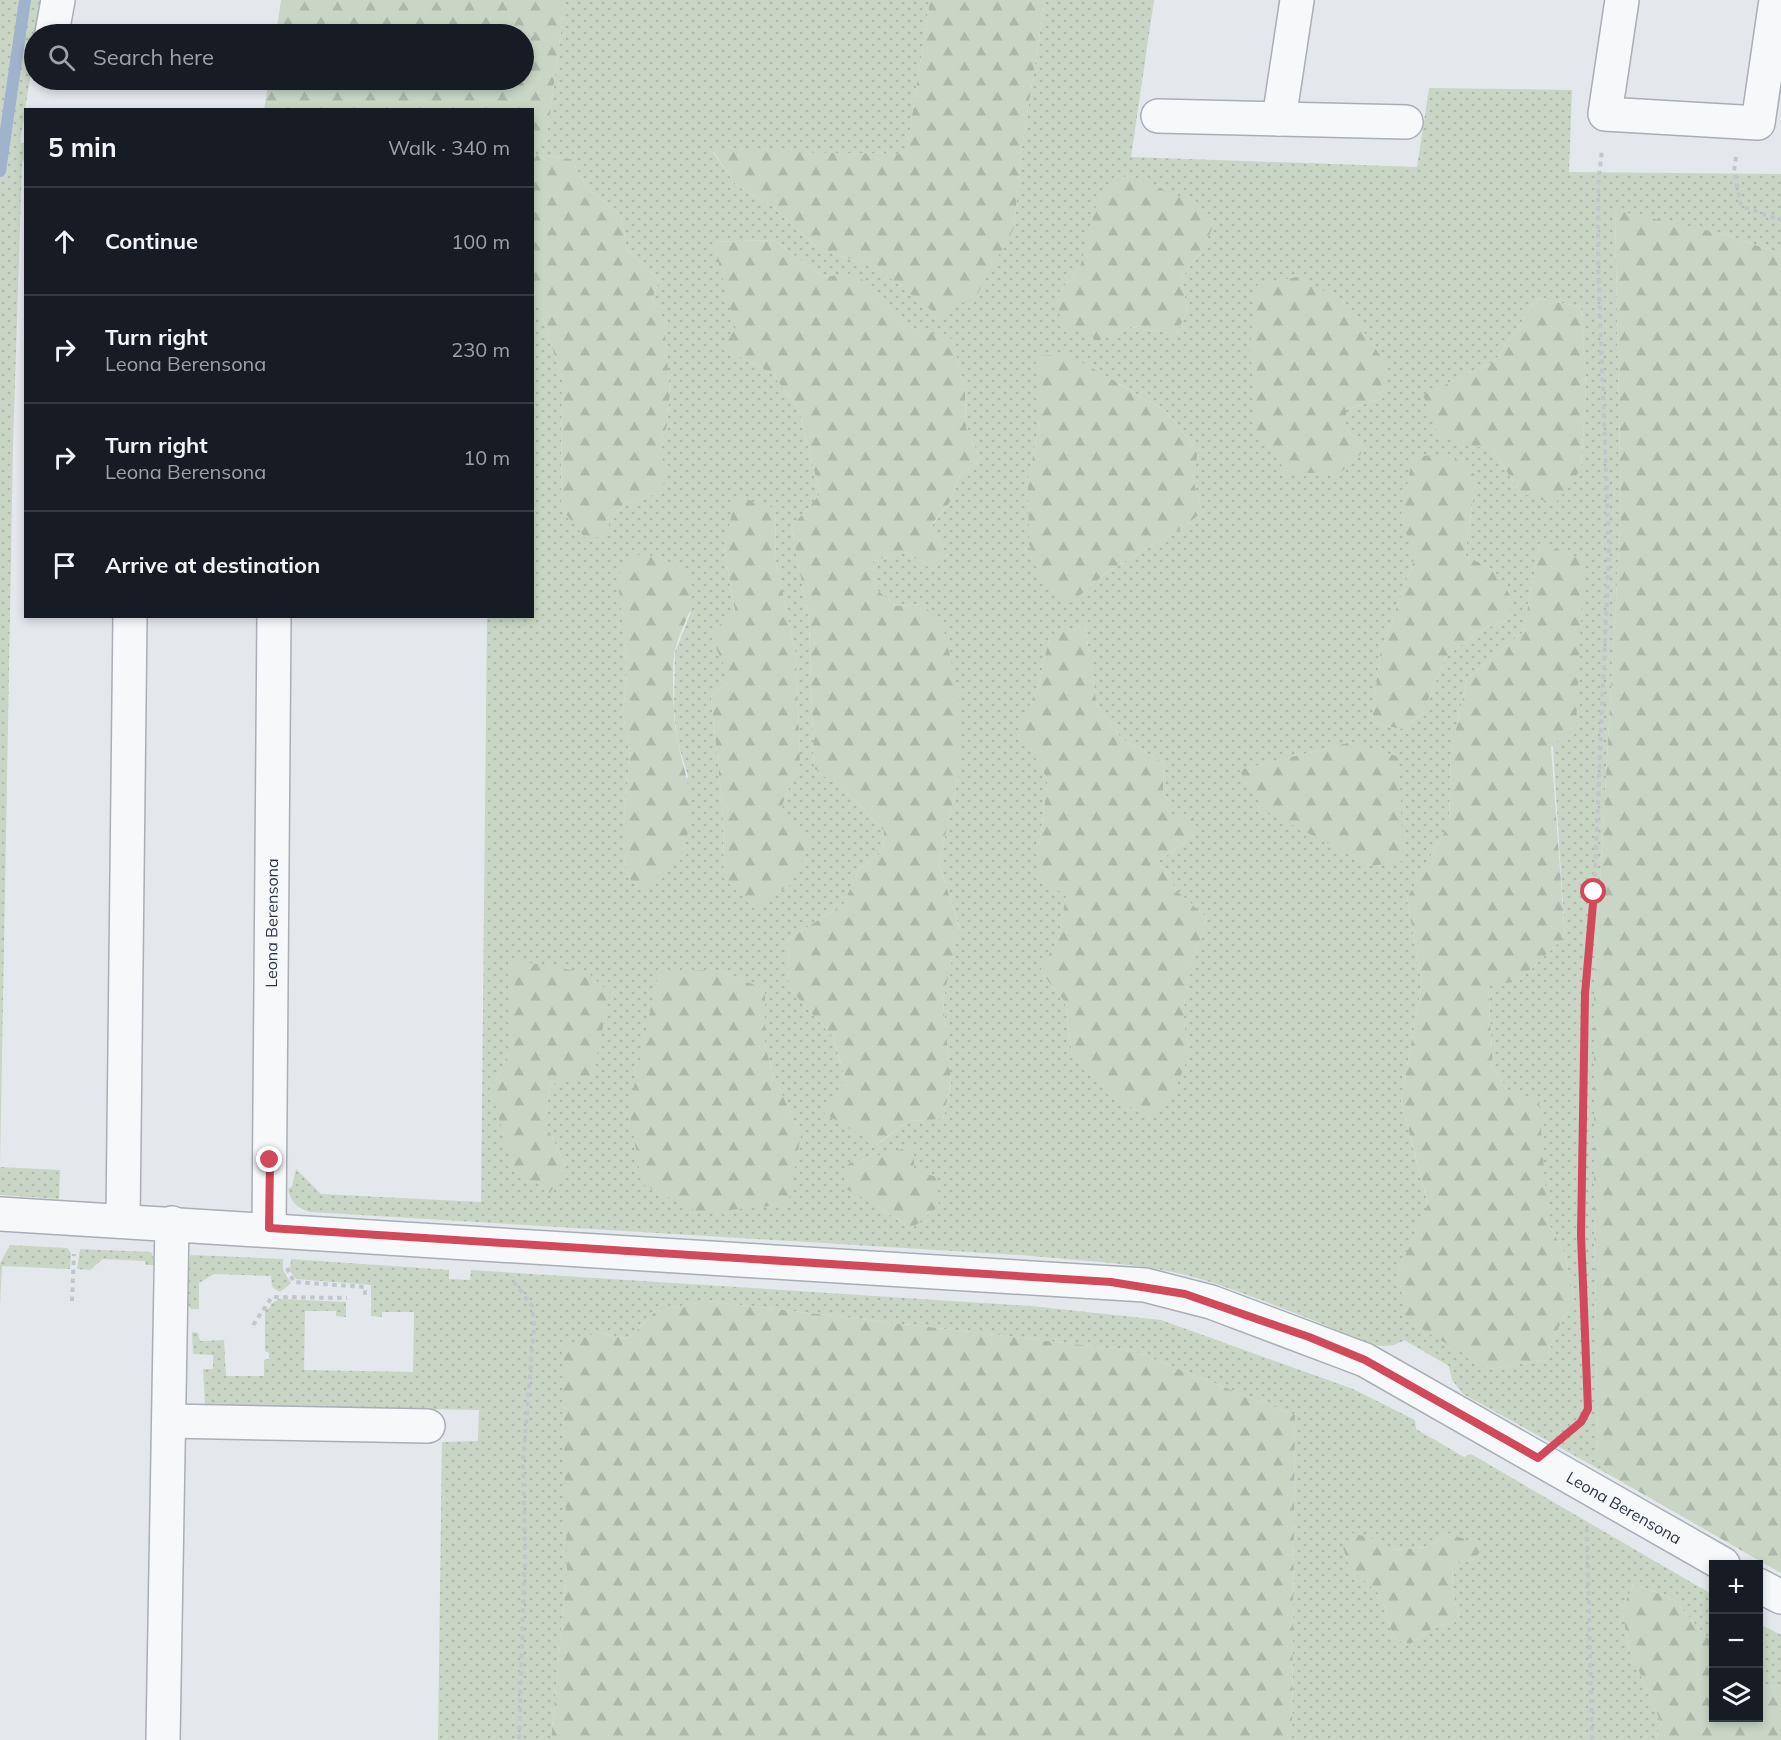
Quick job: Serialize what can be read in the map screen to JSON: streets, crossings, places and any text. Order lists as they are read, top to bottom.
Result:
{
  "streets": {
    "street": ["Leona Berensona"]
  },
  "page": {
    "search": "Search here",
    "heading": ["5 min", "Walk · 340 m"],
    "list": [
      ["Continue", "100 m"],
      ["Turn right", "Leona Berensona", "230 m"],
      ["Turn right", "Leona Berensona", "10 m"],
      "Arrive at destination"
    ],
    "map_buttons": ["+", "−"]
  }
}
